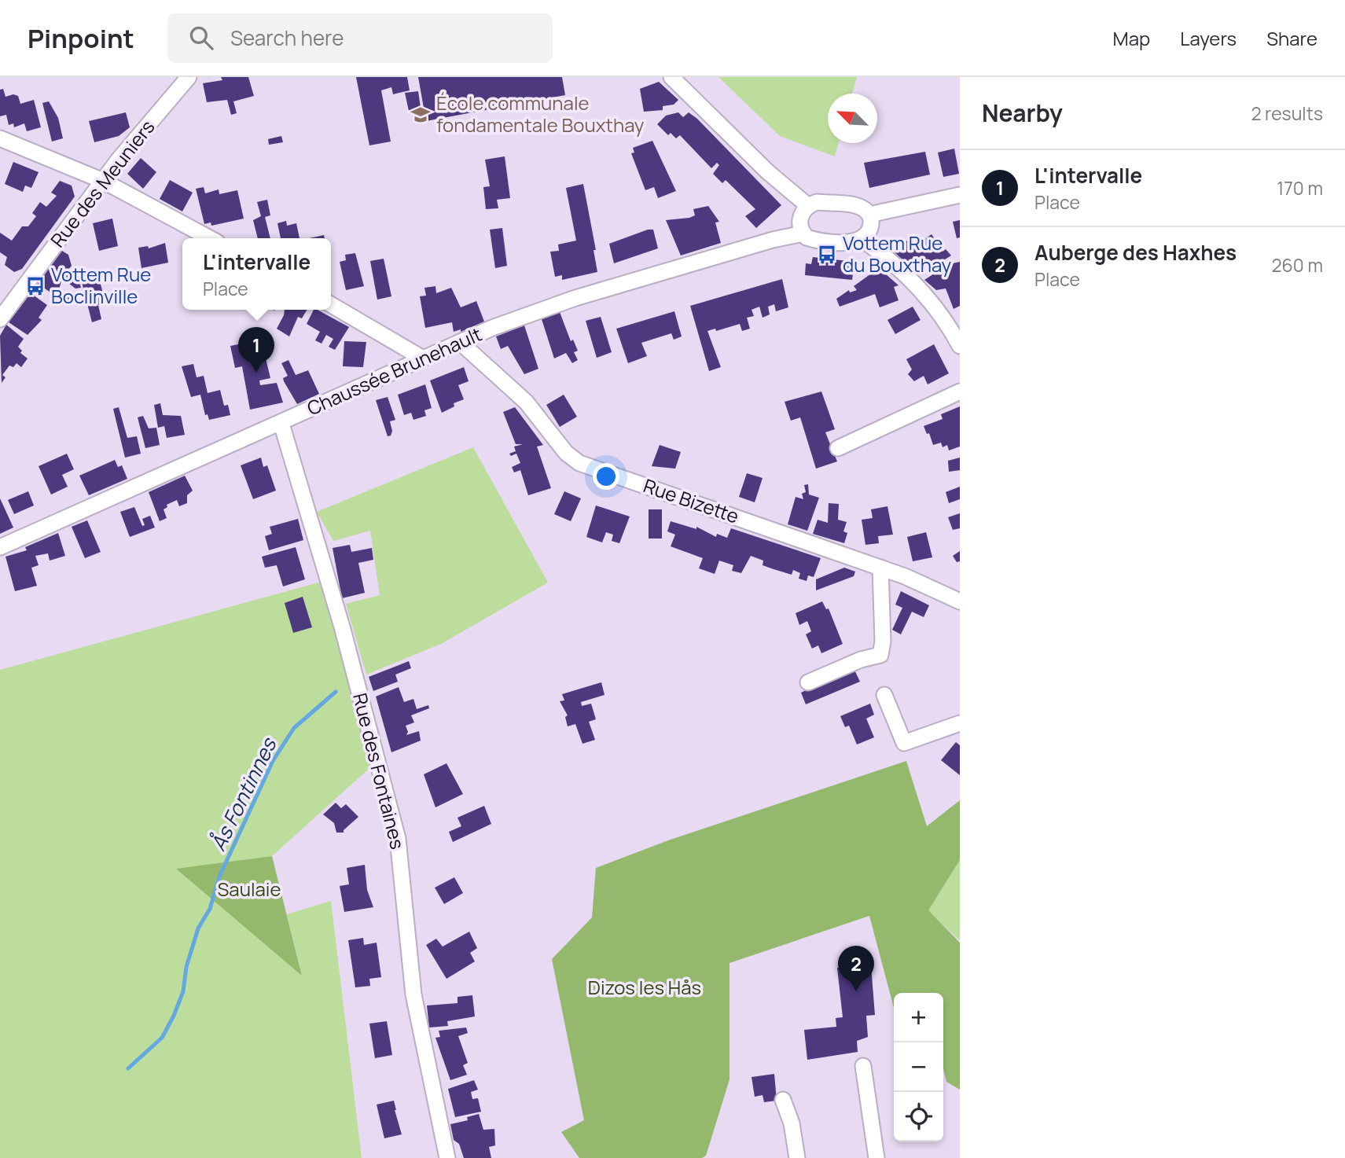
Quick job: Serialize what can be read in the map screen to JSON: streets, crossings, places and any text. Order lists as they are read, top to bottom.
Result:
{
  "streets": {
    "street": [
      "Rue des Meuniers",
      "Chaussée Brunehault",
      "Rue Bizette",
      "Rue des Fontaines"
    ]
  },
  "crossings": [
    ["Chaussée Brunehault", "Rue Bizette"],
    ["Chaussée Brunehault", "Rue des Fontaines"]
  ],
  "water": ["Ås Fontinnes"],
  "parks": ["Saulaie", "Dizos les Hås"],
  "places": {
    "school or university": ["École communale fondamentale Bouxthay"],
    "bus stop": ["Vottem Rue du Bouxthay", "Vottem Rue Boclinville"]
  },
  "north": "top left",
  "page": {
    "header": "Pinpoint",
    "search": "Search here",
    "nav": ["Map", "Layers", "Share"],
    "heading": ["Nearby", "2 results"],
    "list": [
      {
        "mark": "1",
        "name": "L'intervalle",
        "note": "Place",
        "value": "170 m"
      },
      {
        "mark": "2",
        "name": "Auberge des Haxhes",
        "note": "Place",
        "value": "260 m"
      }
    ],
    "popup": ["L'intervalle", "Place"],
    "pins": ["1", "2"],
    "map_buttons": ["+", "−"]
  }
}
